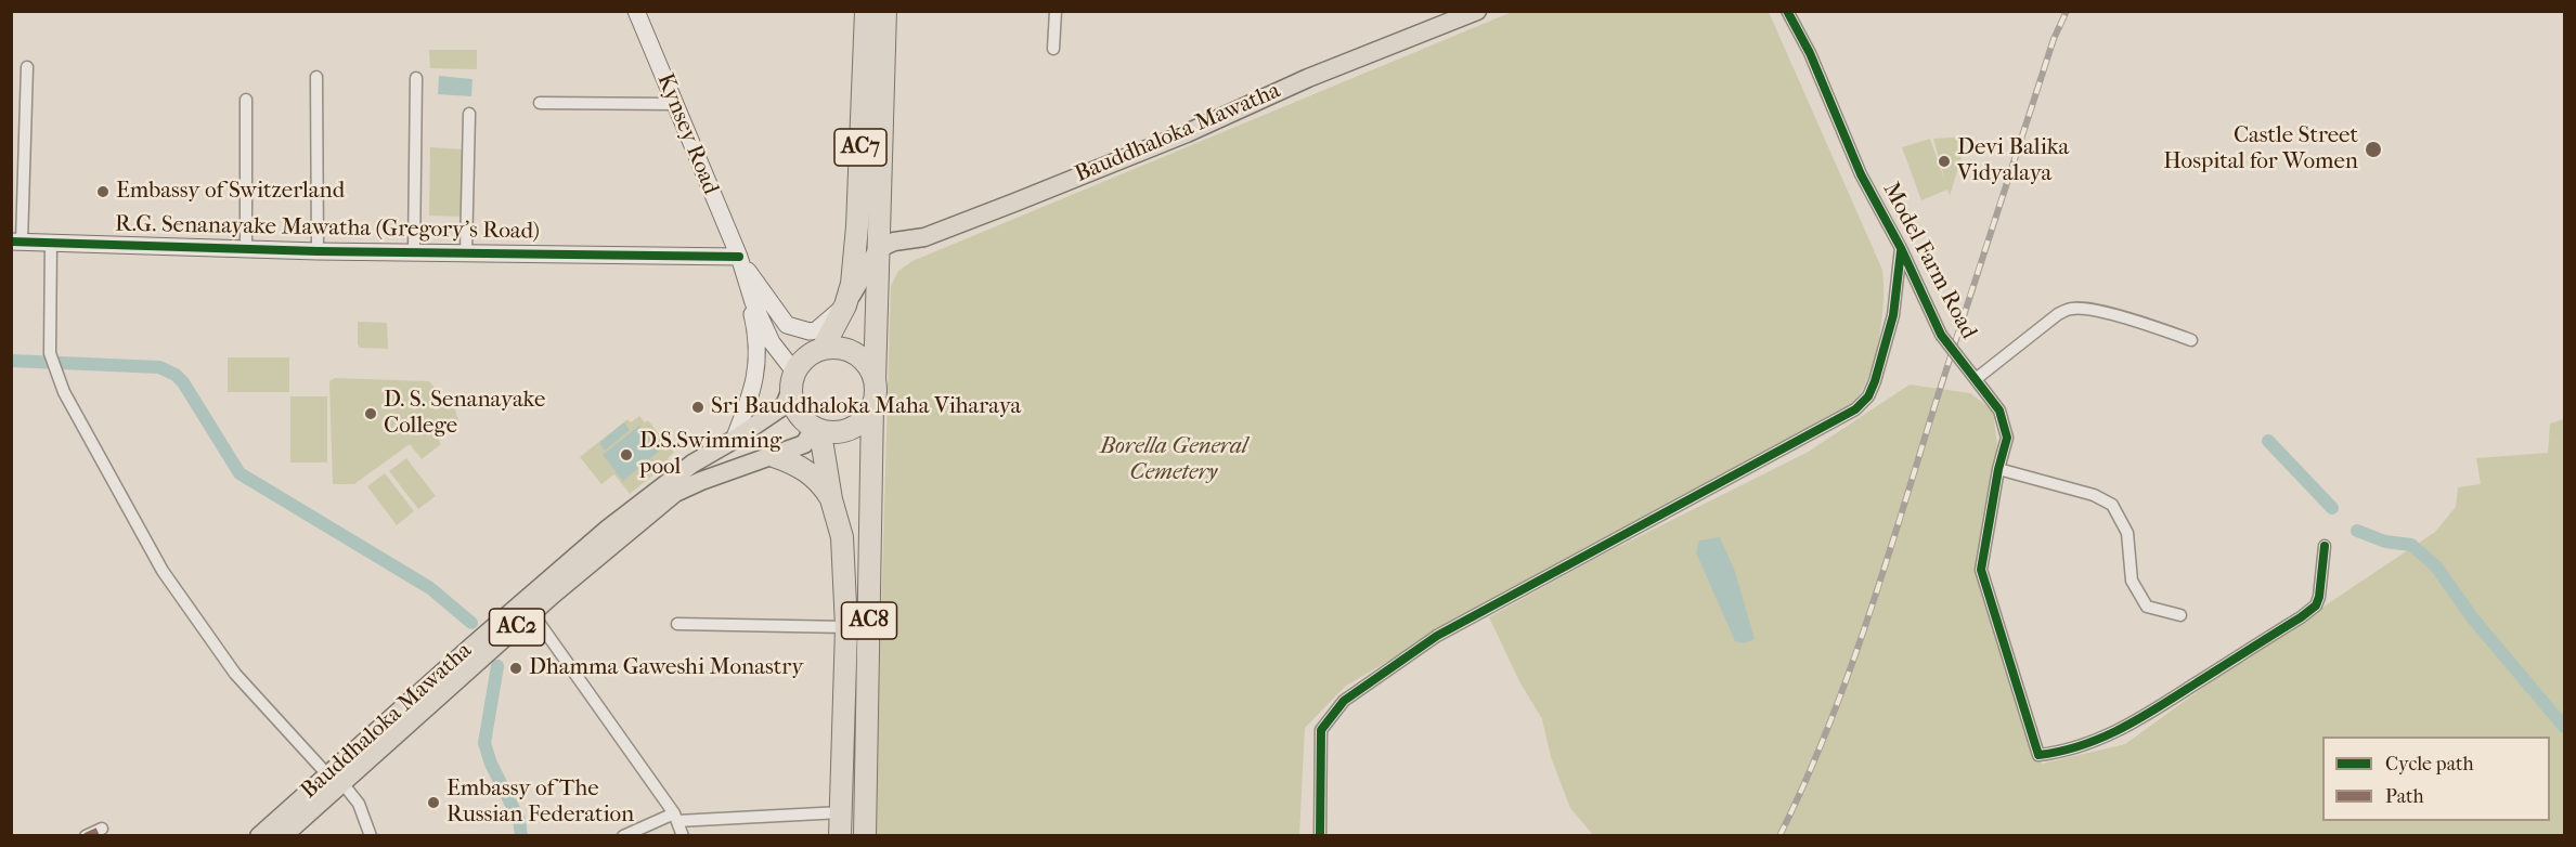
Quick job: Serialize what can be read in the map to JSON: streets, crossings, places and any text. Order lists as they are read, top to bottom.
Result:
{
  "streets": {
    "highway": ["AC7", "AC8"],
    "main road": ["Bauddhaloka Mawatha", "AC2"],
    "street": ["Kynsey Road", "R.G. Senanayake Mawatha (Gregory's Road)", "Model Farm Road"]
  },
  "crossings": [
    ["Bauddhaloka Mawatha", "Kynsey Road"],
    ["Bauddhaloka Mawatha", "AC7"],
    ["Bauddhaloka Mawatha", "AC8"],
    ["Kynsey Road", "AC7"],
    ["Kynsey Road", "R.G. Senanayake Mawatha (Gregory's Road)"],
    ["Kynsey Road", "AC8"],
    ["AC7", "AC8"]
  ],
  "parks": ["Borella General Cemetery"],
  "places": [
    "Castle Street Hospital for Women",
    "Devi Balika Vidyalaya",
    "Embassy of Switzerland",
    "Sri Bauddhaloka Maha Viharaya",
    "D. S. Senanayake College",
    "D.S.Swimming pool",
    "Dhamma Gaweshi Monastry",
    "Embassy of The Russian Federation"
  ],
  "legend": ["Cycle path", "Path"]
}
